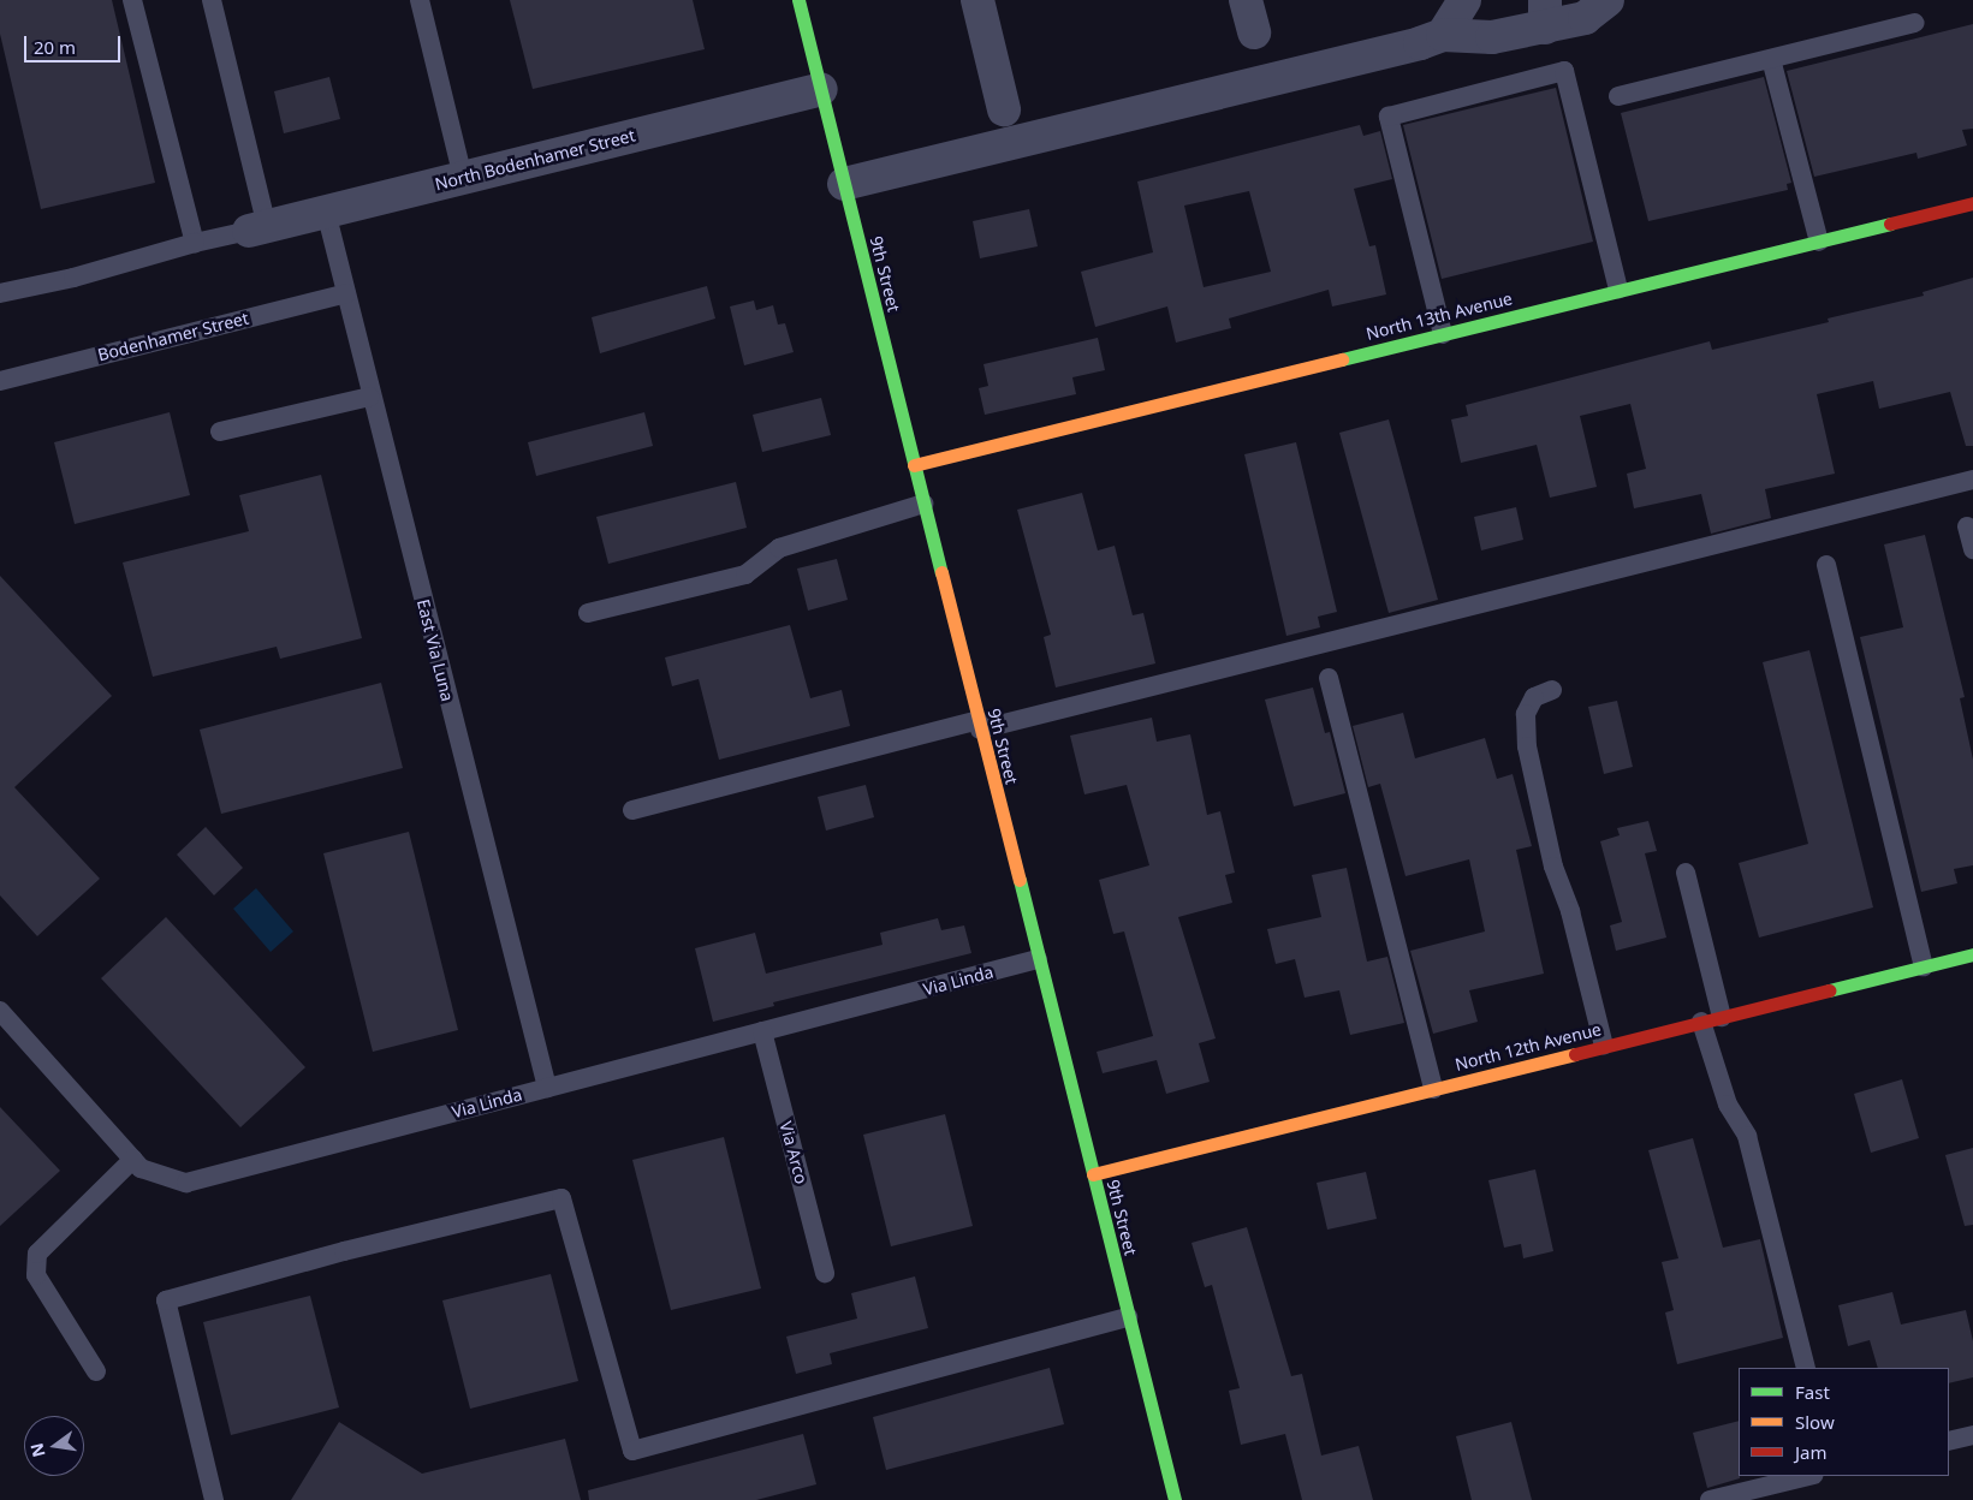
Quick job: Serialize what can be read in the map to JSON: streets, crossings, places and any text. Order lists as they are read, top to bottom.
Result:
{
  "streets": {
    "street": [
      "North Bodenhamer Street",
      "9th Street",
      "North 13th Avenue",
      "North 12th Avenue"
    ],
    "lane": [
      "Bodenhamer Street",
      "East Via Luna",
      "Via Linda",
      "Via Arco"
    ]
  },
  "crossings": [
    ["North Bodenhamer Street", "9th Street"],
    ["North Bodenhamer Street", "East Via Luna"],
    ["9th Street", "North 13th Avenue"],
    ["9th Street", "Via Linda"],
    ["9th Street", "North 12th Avenue"],
    ["Bodenhamer Street", "East Via Luna"],
    ["East Via Luna", "Via Linda"],
    ["Via Linda", "Via Arco"]
  ],
  "legend": ["Fast", "Slow", "Jam"],
  "scale_bar": "20 m",
  "north": "left"
}
